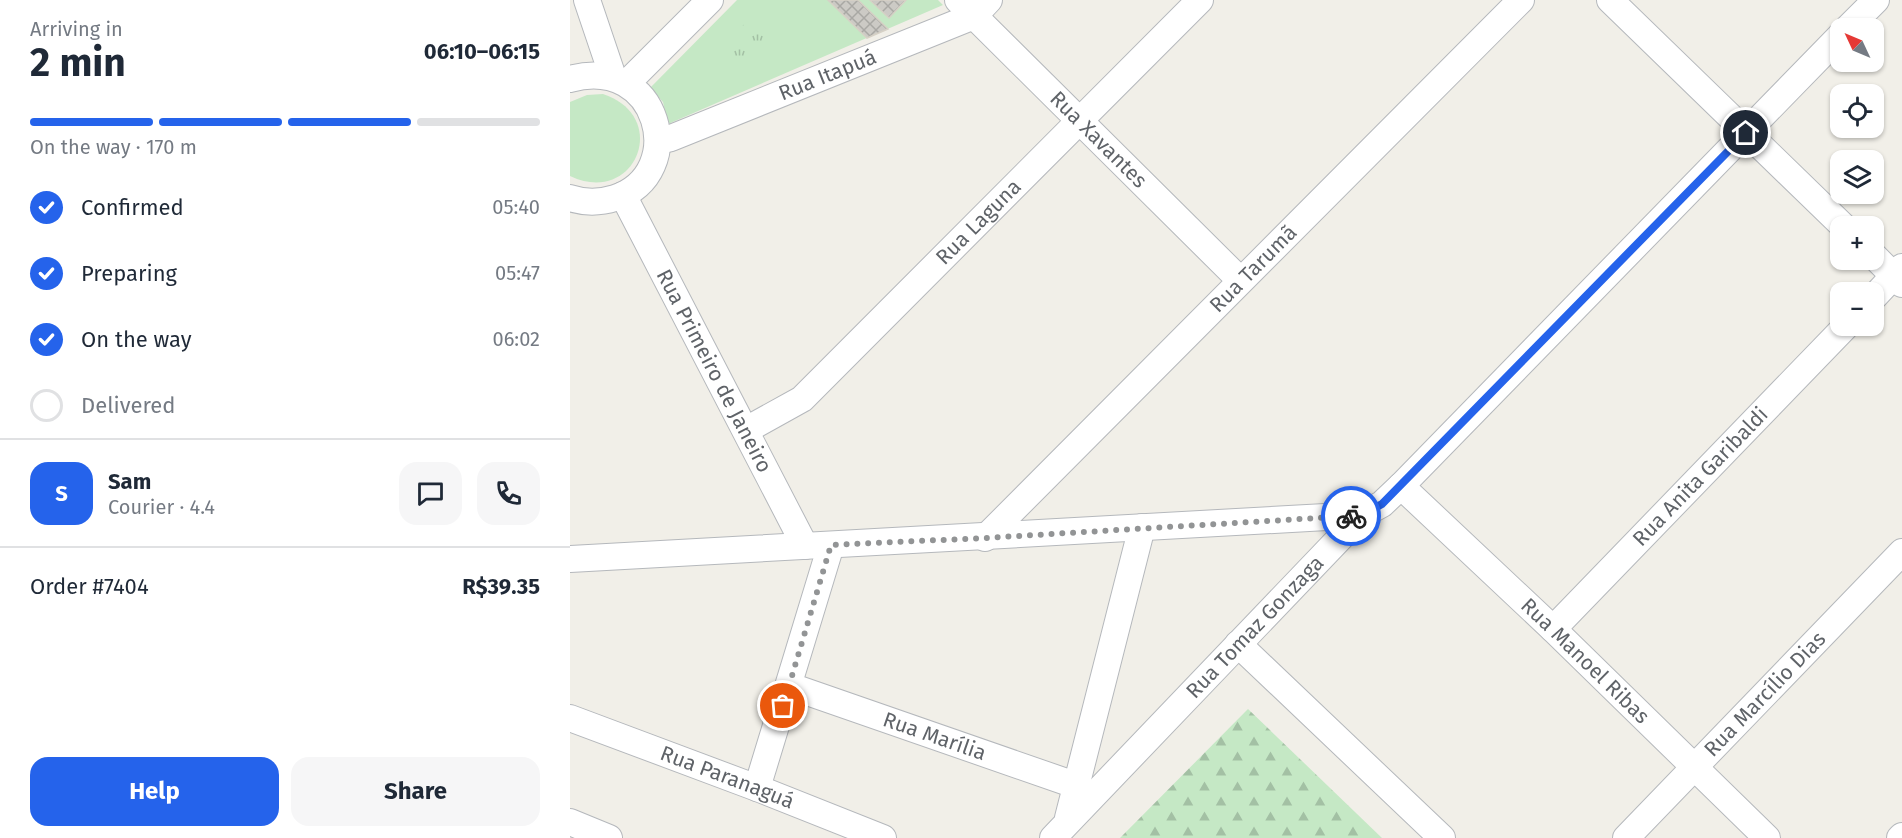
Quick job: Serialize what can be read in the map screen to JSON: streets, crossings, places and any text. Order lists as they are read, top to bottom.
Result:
{
  "streets": {
    "street": [
      "Rua Itapuá",
      "Rua Xavantes",
      "Rua Laguna",
      "Rua Tarumã",
      "Rua Primeiro de Janeiro",
      "Rua Anita Garibaldi",
      "Rua Tomaz Gonzaga",
      "Rua Manoel Ribas",
      "Rua Marcílio Dias",
      "Rua Marília",
      "Rua Paranaguá"
    ]
  },
  "crossings": [
    ["Rua Itapuá", "Rua Xavantes"],
    ["Rua Xavantes", "Rua Laguna"],
    ["Rua Xavantes", "Rua Tarumã"],
    ["Rua Laguna", "Rua Primeiro de Janeiro"],
    ["Rua Anita Garibaldi", "Rua Manoel Ribas"],
    ["Rua Tomaz Gonzaga", "Rua Manoel Ribas"],
    ["Rua Manoel Ribas", "Rua Marcílio Dias"]
  ],
  "north": "top left",
  "page": {
    "heading": ["2 min", "Arriving in", "06:10–06:15"],
    "panel": [
      "Sam",
      "Courier · 4.4",
      "Order #7404",
      "R$39.35"
    ],
    "map_buttons": ["+", "−"],
    "bar": "On the way · 170 m",
    "list": [
      ["Confirmed", "05:40"],
      ["Preparing", "05:47"],
      ["On the way", "06:02"],
      "Delivered"
    ],
    "round": "S",
    "buttons": ["Help", "Share"]
  }
}
